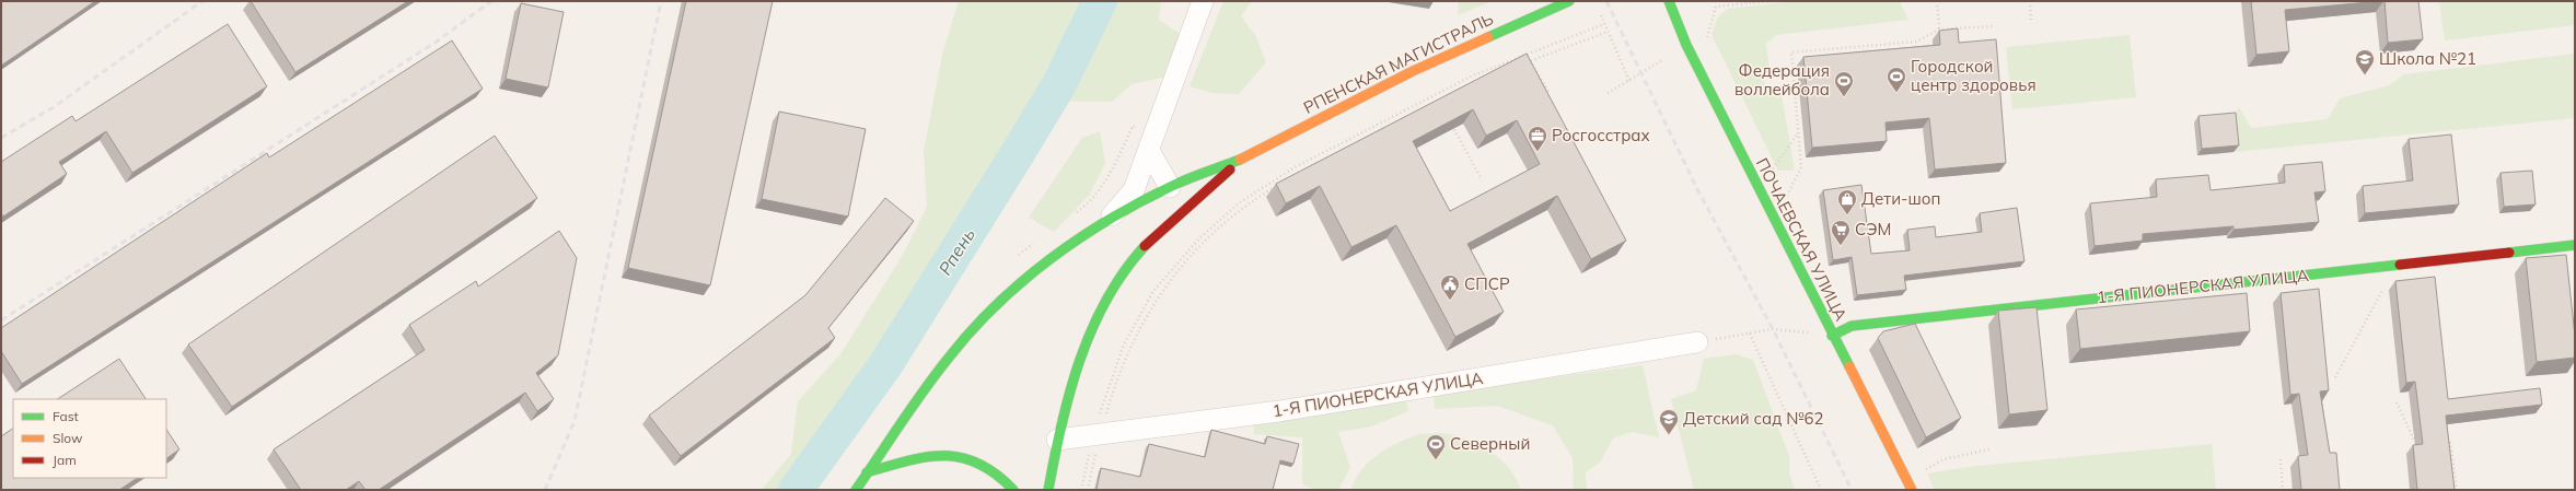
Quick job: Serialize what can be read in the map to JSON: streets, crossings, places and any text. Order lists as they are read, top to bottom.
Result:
{
  "streets": {
    "main road": ["РПЕНСКАЯ МАГИСТРАЛЬ", "ПОЧАЕВСКАЯ УЛИЦА", "1-Я ПИОНЕРСКАЯ УЛИЦА"]
  },
  "crossings": [
    ["РПЕНСКАЯ МАГИСТРАЛЬ", "1-Я ПИОНЕРСКАЯ УЛИЦА"],
    ["ПОЧАЕВСКАЯ УЛИЦА", "1-Я ПИОНЕРСКАЯ УЛИЦА"]
  ],
  "water": ["Рпень"],
  "places": {
    "school or university": ["Школа №21", "Детский сад №62"],
    "sports": ["Городской центр здоровья", "Федерация воллейбола", "Северный"],
    "office": ["Росгосстрах"],
    "shop": ["Дети-шоп"],
    "supermarket": ["СЭМ"],
    "public building": ["СПСР"]
  },
  "legend": ["Fast", "Slow", "Jam"]
}
